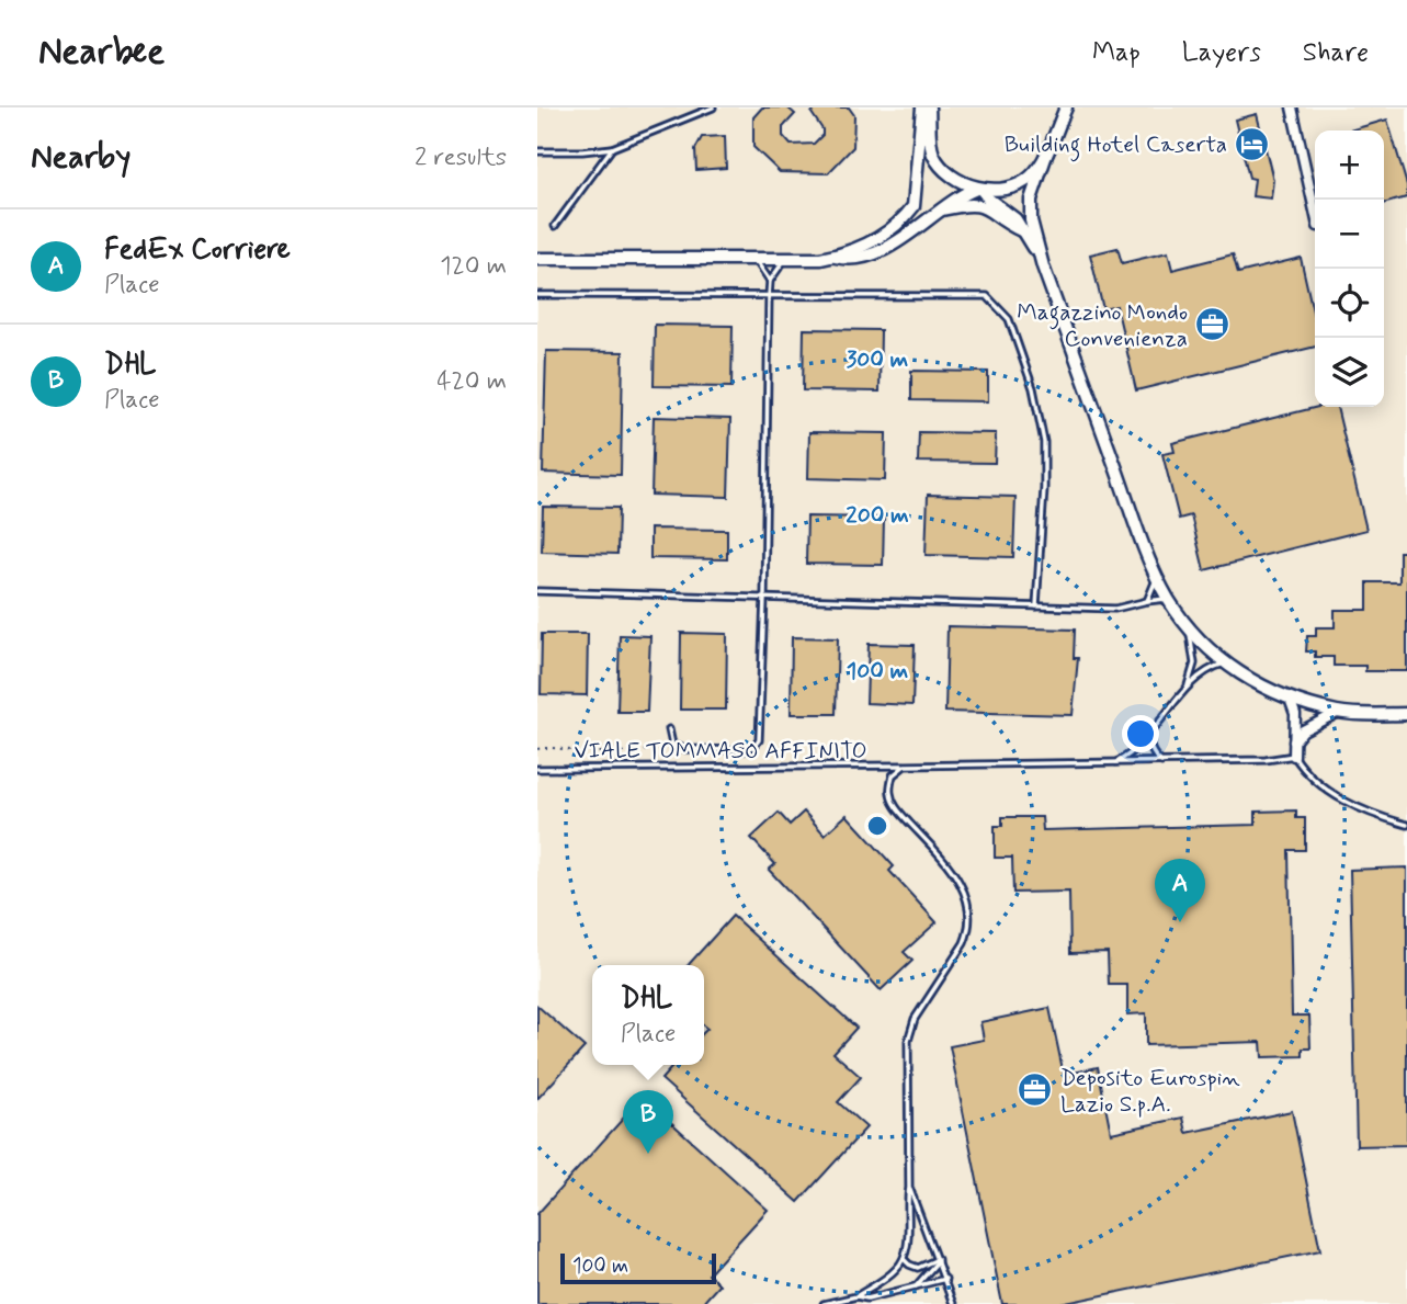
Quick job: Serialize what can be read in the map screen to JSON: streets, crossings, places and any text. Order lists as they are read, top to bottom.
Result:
{
  "streets": {
    "lane": ["VIALE TOMMASO AFFINITO"]
  },
  "places": {
    "hotel": ["Building Hotel Caserta"],
    "office": ["Magazzino Mondo Convenienza", "Deposito Eurospin Lazio S.p.A."]
  },
  "scale_bar": "100 m",
  "page": {
    "header": "Nearbee",
    "nav": ["Map", "Layers", "Share"],
    "heading": ["Nearby", "2 results"],
    "map_buttons": ["+", "−"],
    "list": [
      {
        "mark": "A",
        "name": "FedEx Corriere",
        "note": "Place",
        "value": "120 m"
      },
      {
        "mark": "B",
        "name": "DHL",
        "note": "Place",
        "value": "420 m"
      }
    ],
    "pins": ["A", "B"],
    "popup": ["DHL", "Place"],
    "scale": "100 m"
  },
  "rings": ["300 m", "200 m", "100 m"]
}
